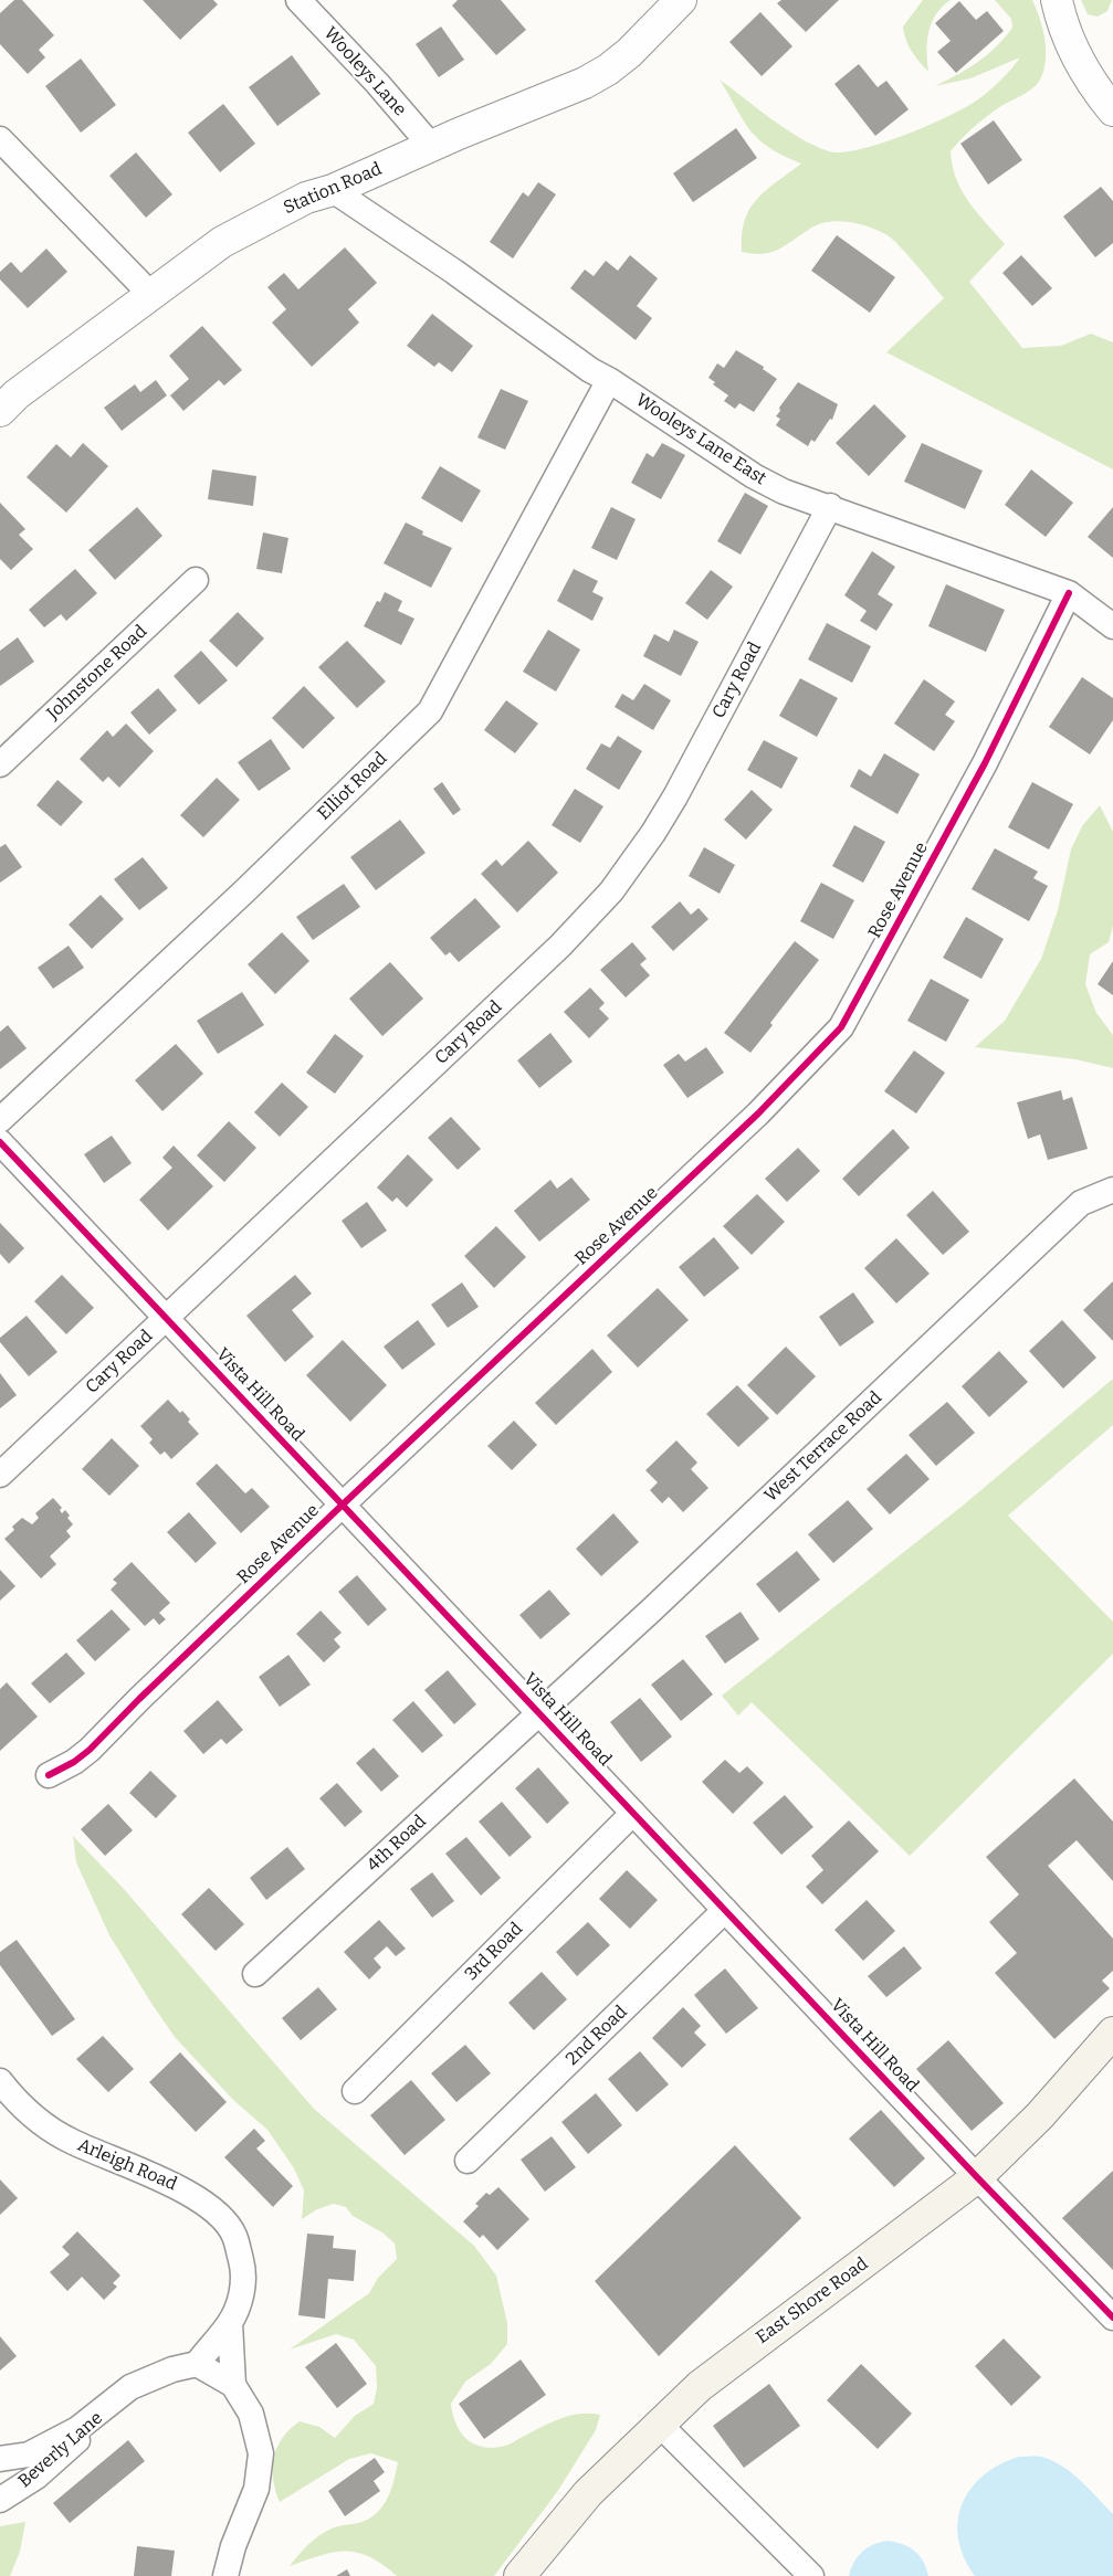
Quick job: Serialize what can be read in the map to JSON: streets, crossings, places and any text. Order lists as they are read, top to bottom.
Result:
{
  "streets": {
    "main road": ["East Shore Road"],
    "street": [
      "Wooleys Lane",
      "Station Road",
      "Wooleys Lane East",
      "Johnstone Road",
      "Cary Road",
      "Elliot Road",
      "Rose Avenue",
      "Vista Hill Road",
      "West Terrace Road",
      "4th Road",
      "3rd Road",
      "2nd Road",
      "Arleigh Road",
      "Beverly Lane"
    ]
  },
  "crossings": [
    ["Wooleys Lane", "Station Road"],
    ["Station Road", "Wooleys Lane East"],
    ["Wooleys Lane East", "Cary Road"],
    ["Wooleys Lane East", "Elliot Road"],
    ["Wooleys Lane East", "Rose Avenue"],
    ["Cary Road", "Vista Hill Road"],
    ["Rose Avenue", "Vista Hill Road"],
    ["Vista Hill Road", "West Terrace Road"],
    ["Vista Hill Road", "4th Road"],
    ["Vista Hill Road", "3rd Road"],
    ["Vista Hill Road", "2nd Road"],
    ["Vista Hill Road", "East Shore Road"],
    ["West Terrace Road", "4th Road"],
    ["Arleigh Road", "Beverly Lane"]
  ]
}
